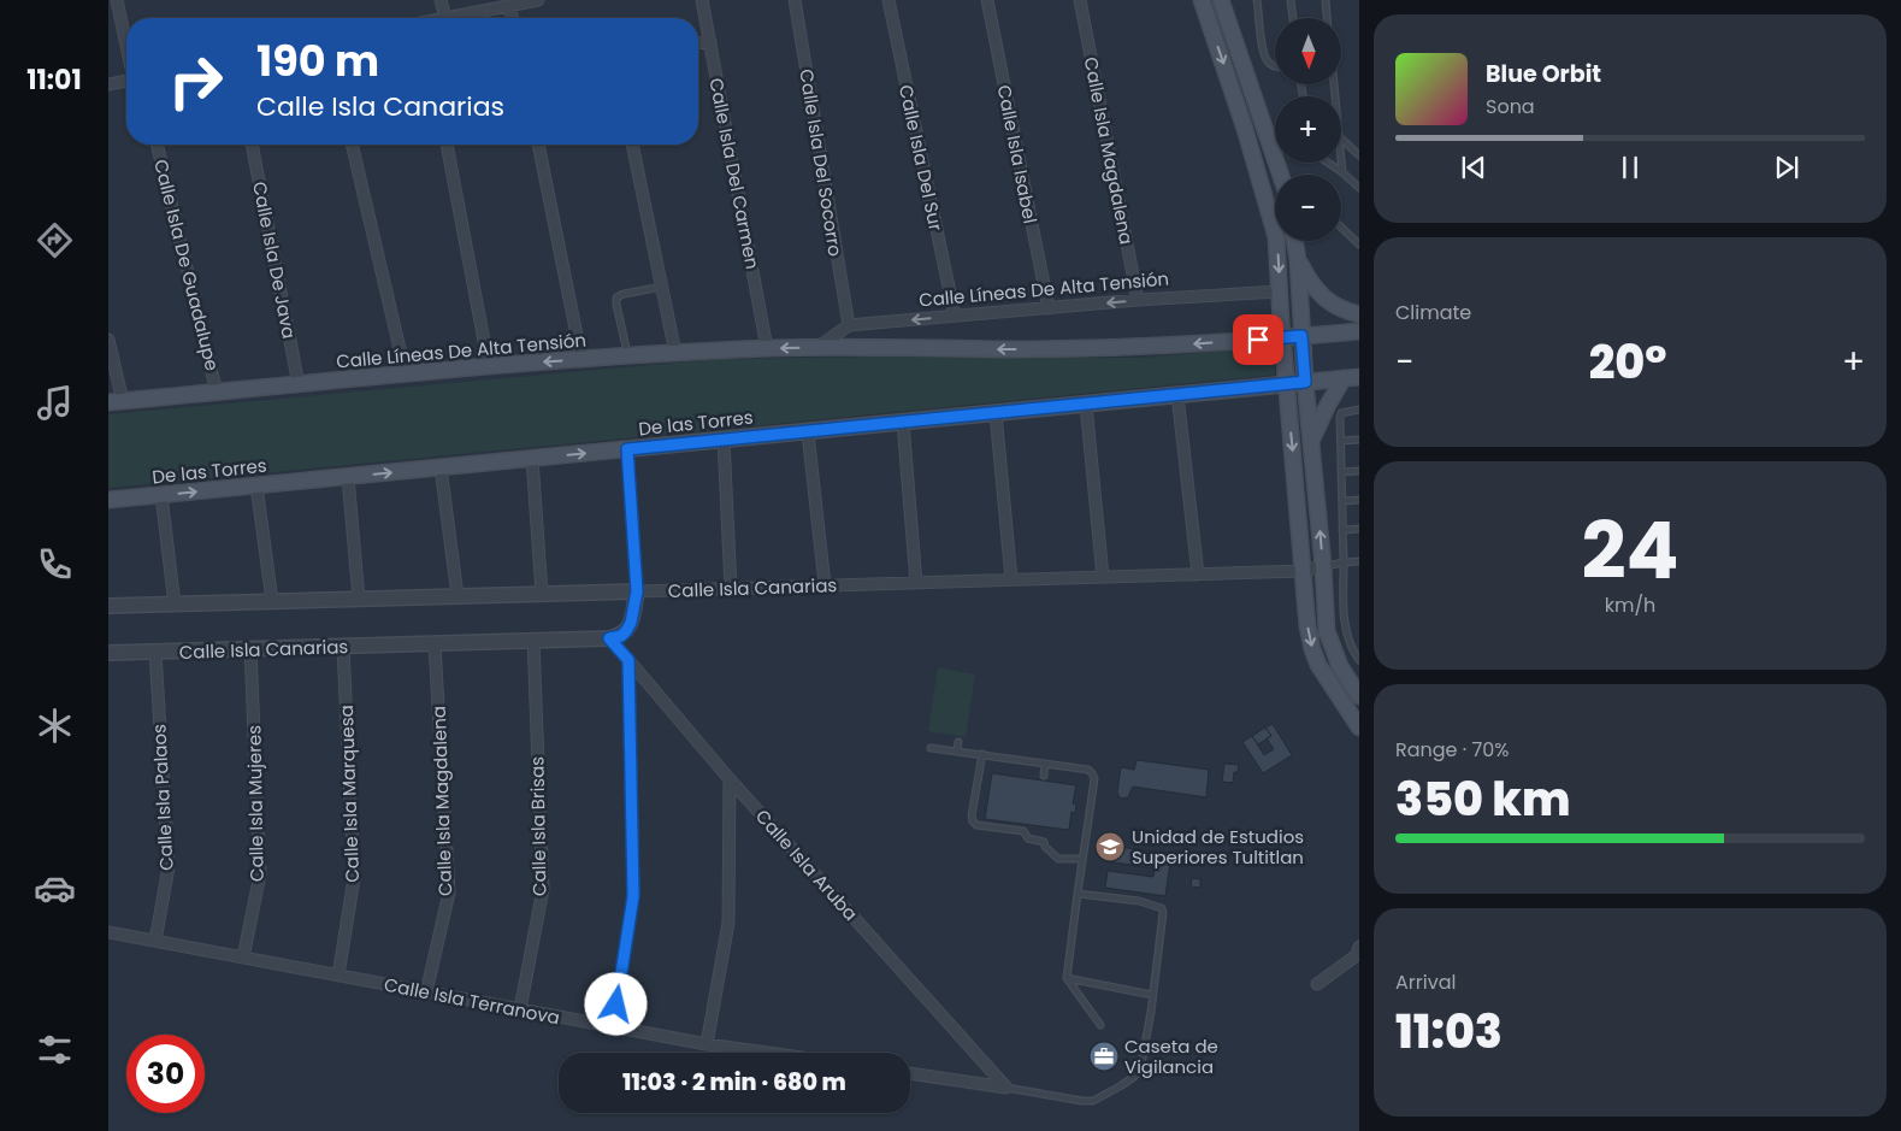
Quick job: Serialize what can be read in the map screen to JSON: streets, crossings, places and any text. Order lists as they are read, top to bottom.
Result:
{
  "streets": {
    "main road": ["Calle Líneas De Alta Tensión", "De las Torres"],
    "street": [
      "Calle Isla Magdalena",
      "Calle Isla Isabel",
      "Calle Isla Del Sur",
      "Calle Isla Del Socorro",
      "Calle Isla Del Carmen",
      "Calle Isla De Java",
      "Calle Isla De Guadalupe",
      "Calle Isla Canarias",
      "Calle Isla Marquesa",
      "Calle Isla Palaos",
      "Calle Isla Mujeres",
      "Calle Isla Brisas",
      "Calle Isla Aruba",
      "Calle Isla Terranova"
    ]
  },
  "crossings": [
    ["Calle Isla Magdalena", "Calle Líneas De Alta Tensión"],
    ["Calle Isla Magdalena", "Calle Isla Canarias"],
    ["Calle Isla Magdalena", "Calle Isla Terranova"],
    ["Calle Isla Isabel", "Calle Líneas De Alta Tensión"],
    ["Calle Isla Del Sur", "Calle Líneas De Alta Tensión"],
    ["Calle Isla Del Socorro", "Calle Líneas De Alta Tensión"],
    ["Calle Isla Del Carmen", "Calle Líneas De Alta Tensión"],
    ["Calle Isla De Java", "Calle Líneas De Alta Tensión"],
    ["Calle Isla De Guadalupe", "Calle Líneas De Alta Tensión"],
    ["Calle Isla Canarias", "Calle Isla Marquesa"],
    ["Calle Isla Canarias", "Calle Isla Palaos"],
    ["Calle Isla Canarias", "Calle Isla Mujeres"],
    ["Calle Isla Canarias", "Calle Isla Brisas"],
    ["Calle Isla Canarias", "Calle Isla Aruba"],
    ["Calle Isla Marquesa", "Calle Isla Terranova"],
    ["Calle Isla Palaos", "Calle Isla Terranova"],
    ["Calle Isla Mujeres", "Calle Isla Terranova"],
    ["Calle Isla Brisas", "Calle Isla Terranova"]
  ],
  "one_way": ["Calle Líneas De Alta Tensión"],
  "places": {
    "school or university": ["Unidad de Estudios Superiores Tultitlan"],
    "office": ["Caseta de Vigilancia"]
  },
  "north": "bottom",
  "page": {
    "tabs": "11:01",
    "map_buttons": ["+", "−"],
    "turn": ["190 m", "Calle Isla Canarias"],
    "song": ["Blue Orbit", "Sona"],
    "tile": [
      "Climate",
      ["24", "km/h"],
      ["Range · 70%", "350 km"],
      ["Arrival", "11:03"]
    ],
    "heat": ["−", "20°", "+"],
    "limit": "30",
    "trip": "11:03 · 2 min · 680 m"
  }
}
